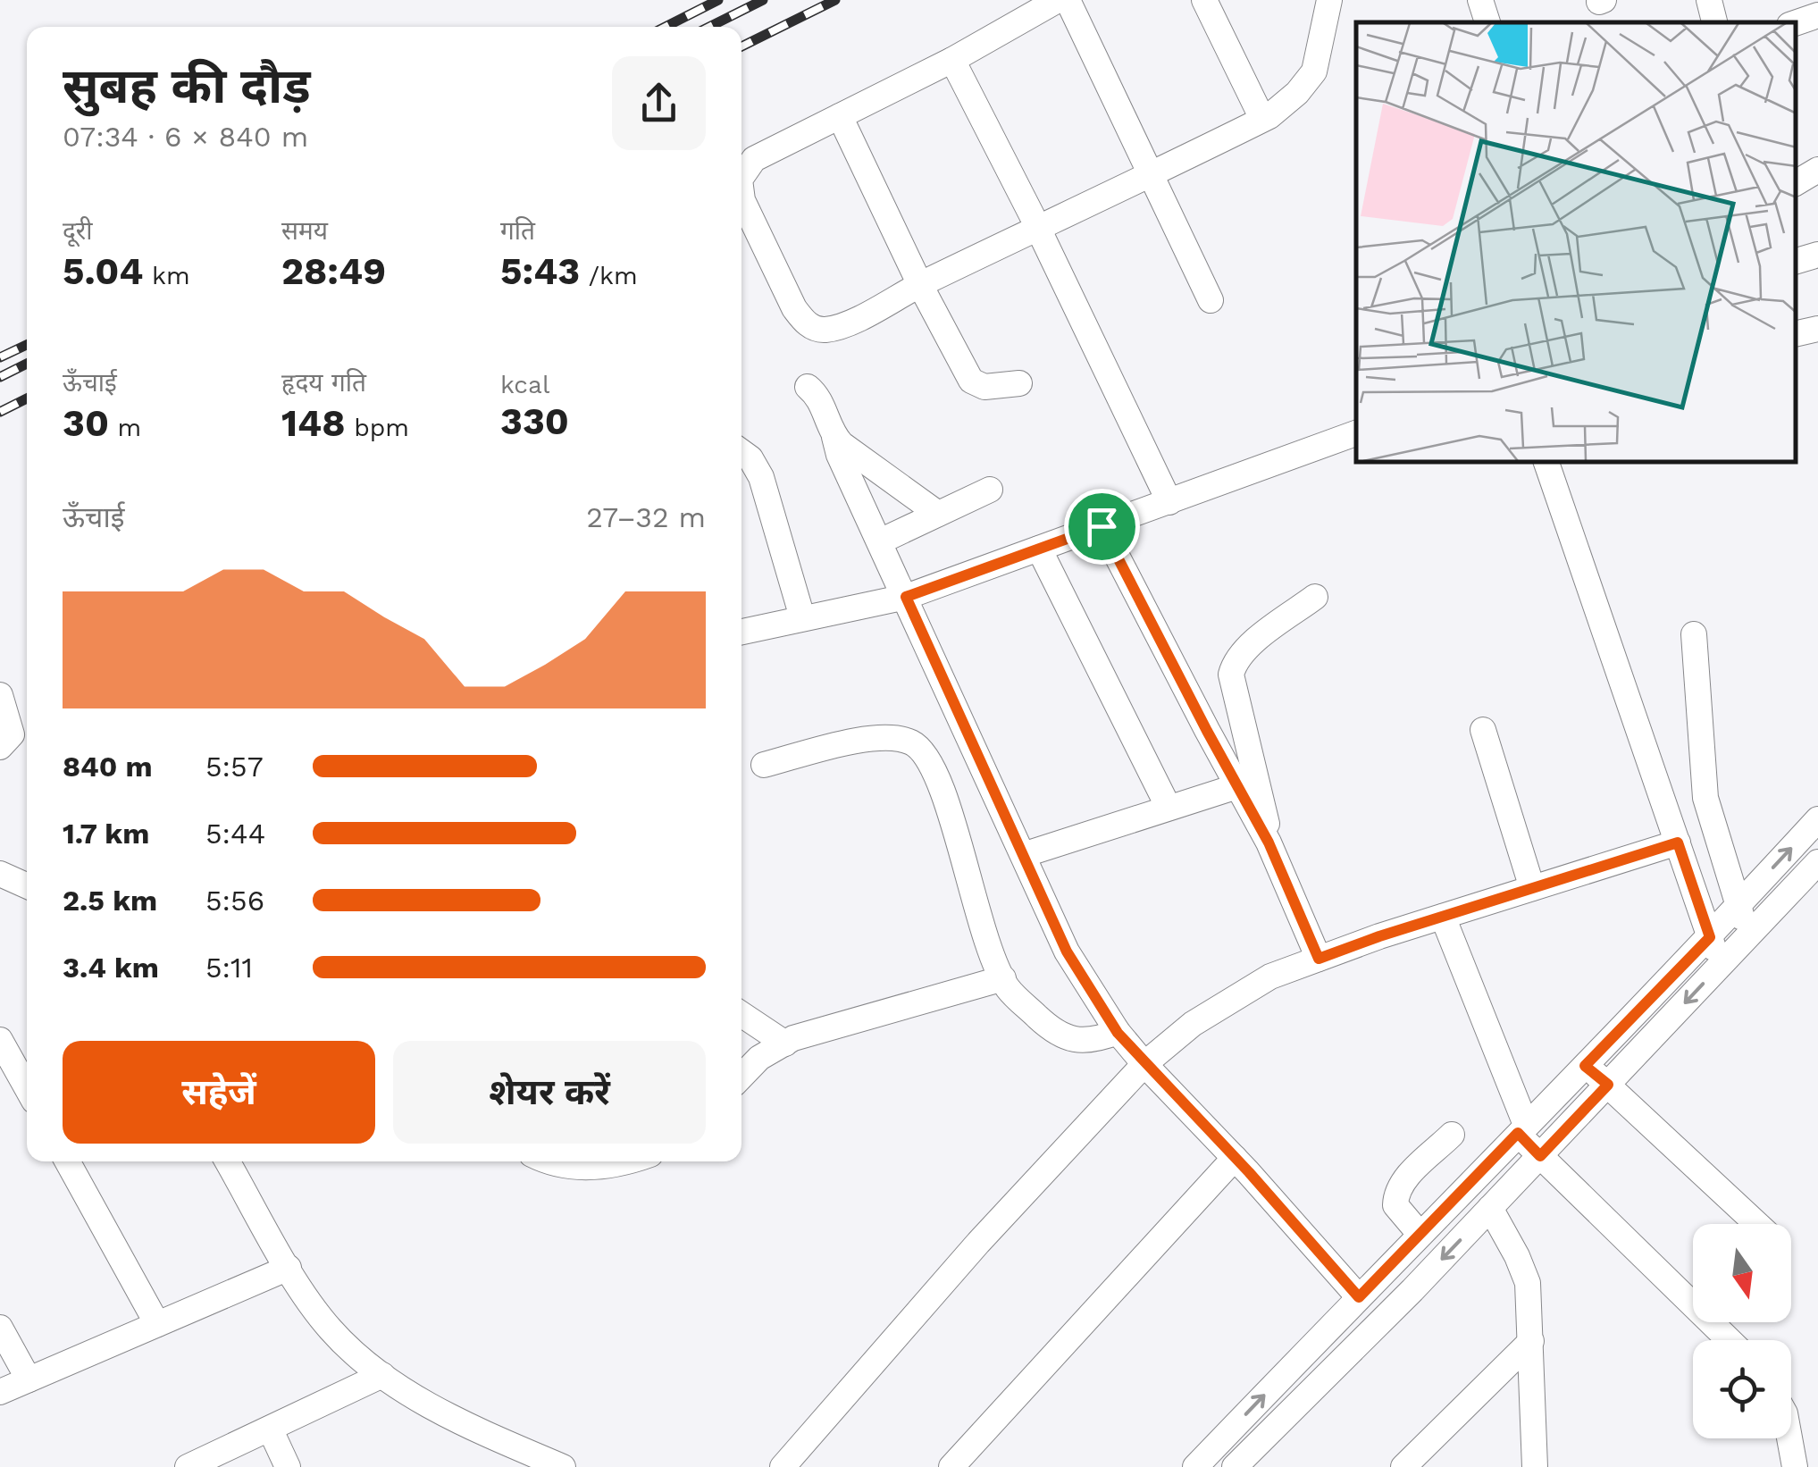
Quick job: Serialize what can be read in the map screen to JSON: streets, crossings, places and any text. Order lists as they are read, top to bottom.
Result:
{
  "north": "bottom",
  "page": {
    "heading": ["सुबह की दौड़", "07:34 · 6 × 840 m"],
    "stats": [
      ["दूरी", "5.04 km"],
      ["समय", "28:49"],
      ["गति", "5:43 /km"],
      ["ऊँचाई", "30 m"],
      ["हृदय गति", "148 bpm"],
      ["kcal", "330"]
    ],
    "chart": ["ऊँचाई", "27–32 m"],
    "list": [
      {
        "name": "840 m",
        "note": "5:57"
      },
      {
        "name": "1.7 km",
        "note": "5:44"
      },
      {
        "name": "2.5 km",
        "note": "5:56"
      },
      {
        "name": "3.4 km",
        "note": "5:11"
      }
    ],
    "buttons": ["सहेजें", "शेयर करें"]
  }
}
